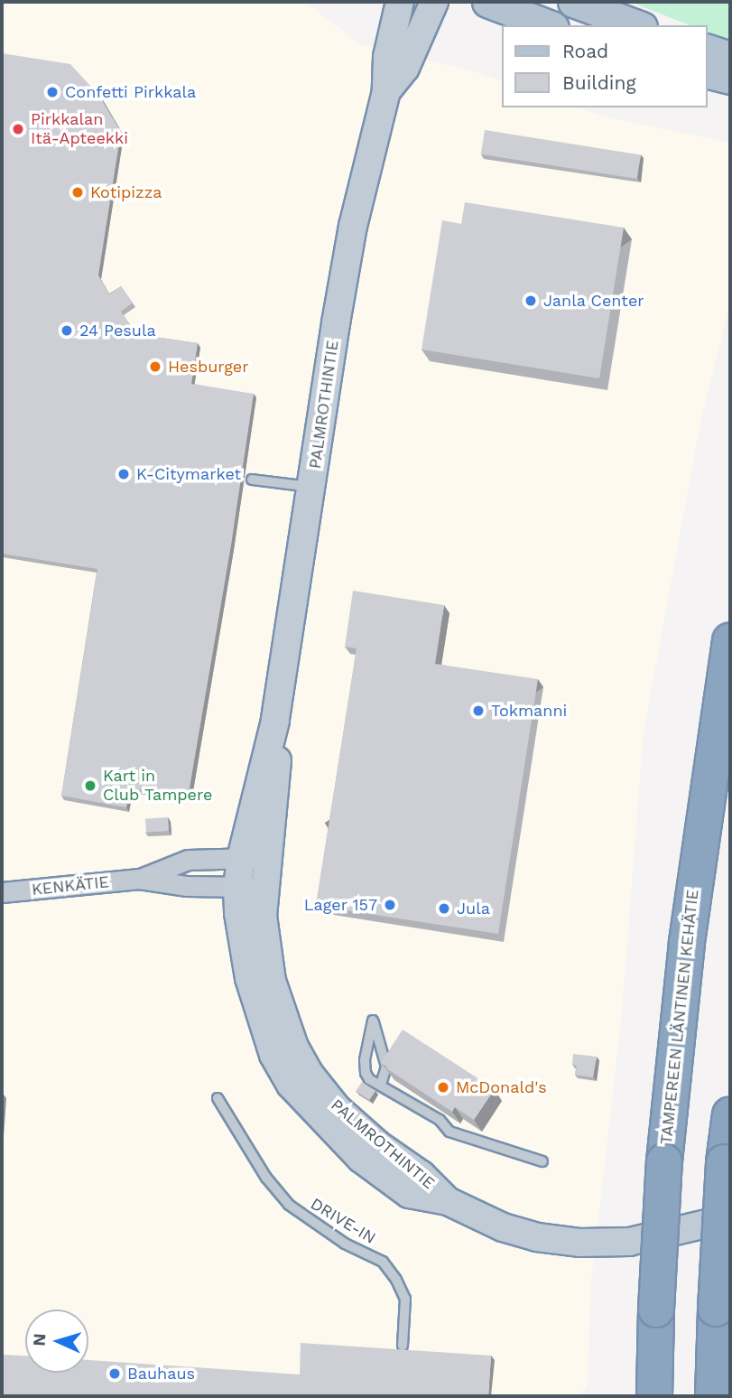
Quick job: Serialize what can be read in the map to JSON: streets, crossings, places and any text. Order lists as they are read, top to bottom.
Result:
{
  "streets": {
    "highway": ["TAMPEREEN LÄNTINEN KEHÄTIE"],
    "street": ["PALMROTHINTIE", "KENKÄTIE"],
    "lane": ["DRIVE-IN"]
  },
  "crossings": [
    ["PALMROTHINTIE", "KENKÄTIE"]
  ],
  "places": [
    "Confetti Pirkkala",
    "Pirkkalan Itä-Apteekki",
    "Kotipizza",
    "Janla Center",
    "24 Pesula",
    "Hesburger",
    "K-Citymarket",
    "Tokmanni",
    "Kart in Club Tampere",
    "Lager 157",
    "Jula",
    "McDonald's",
    "Bauhaus"
  ],
  "legend": ["Road", "Building"],
  "north": "left"
}
